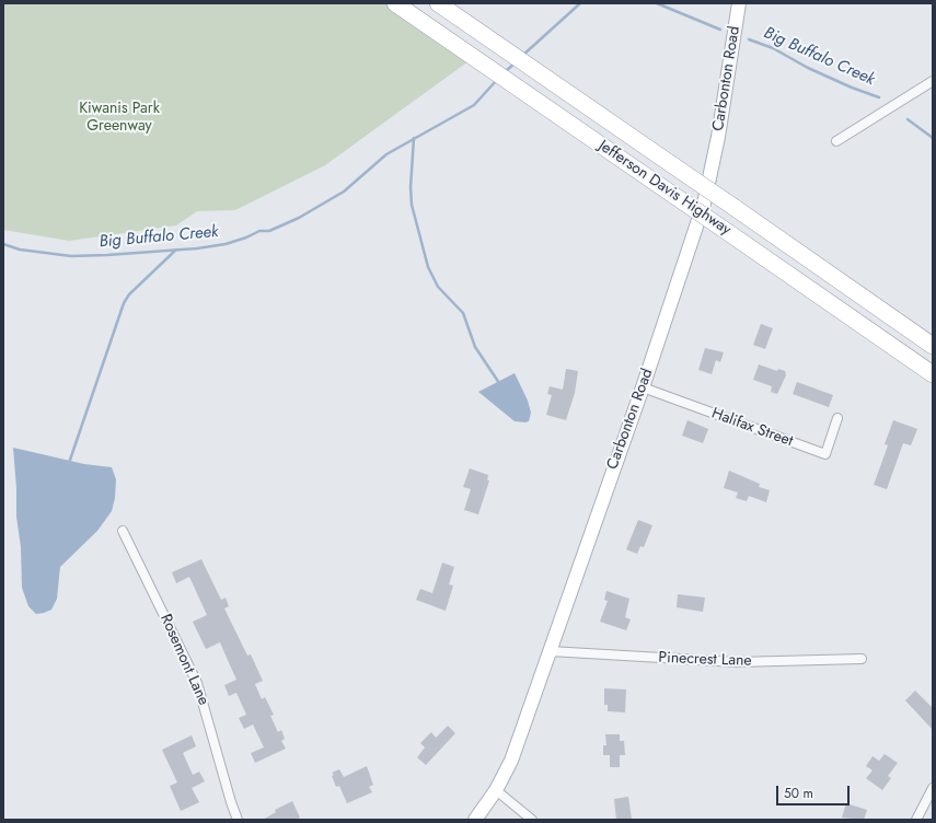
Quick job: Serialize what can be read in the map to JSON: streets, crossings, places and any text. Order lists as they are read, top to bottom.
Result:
{
  "streets": {
    "highway": ["Jefferson Davis Highway"],
    "street": [
      "Carbonton Road",
      "Halifax Street",
      "Rosemont Lane",
      "Pinecrest Lane"
    ]
  },
  "crossings": [
    ["Carbonton Road", "Halifax Street"],
    ["Carbonton Road", "Pinecrest Lane"]
  ],
  "water": ["Big Buffalo Creek"],
  "parks": ["Kiwanis Park Greenway"],
  "scale_bar": "50 m"
}
